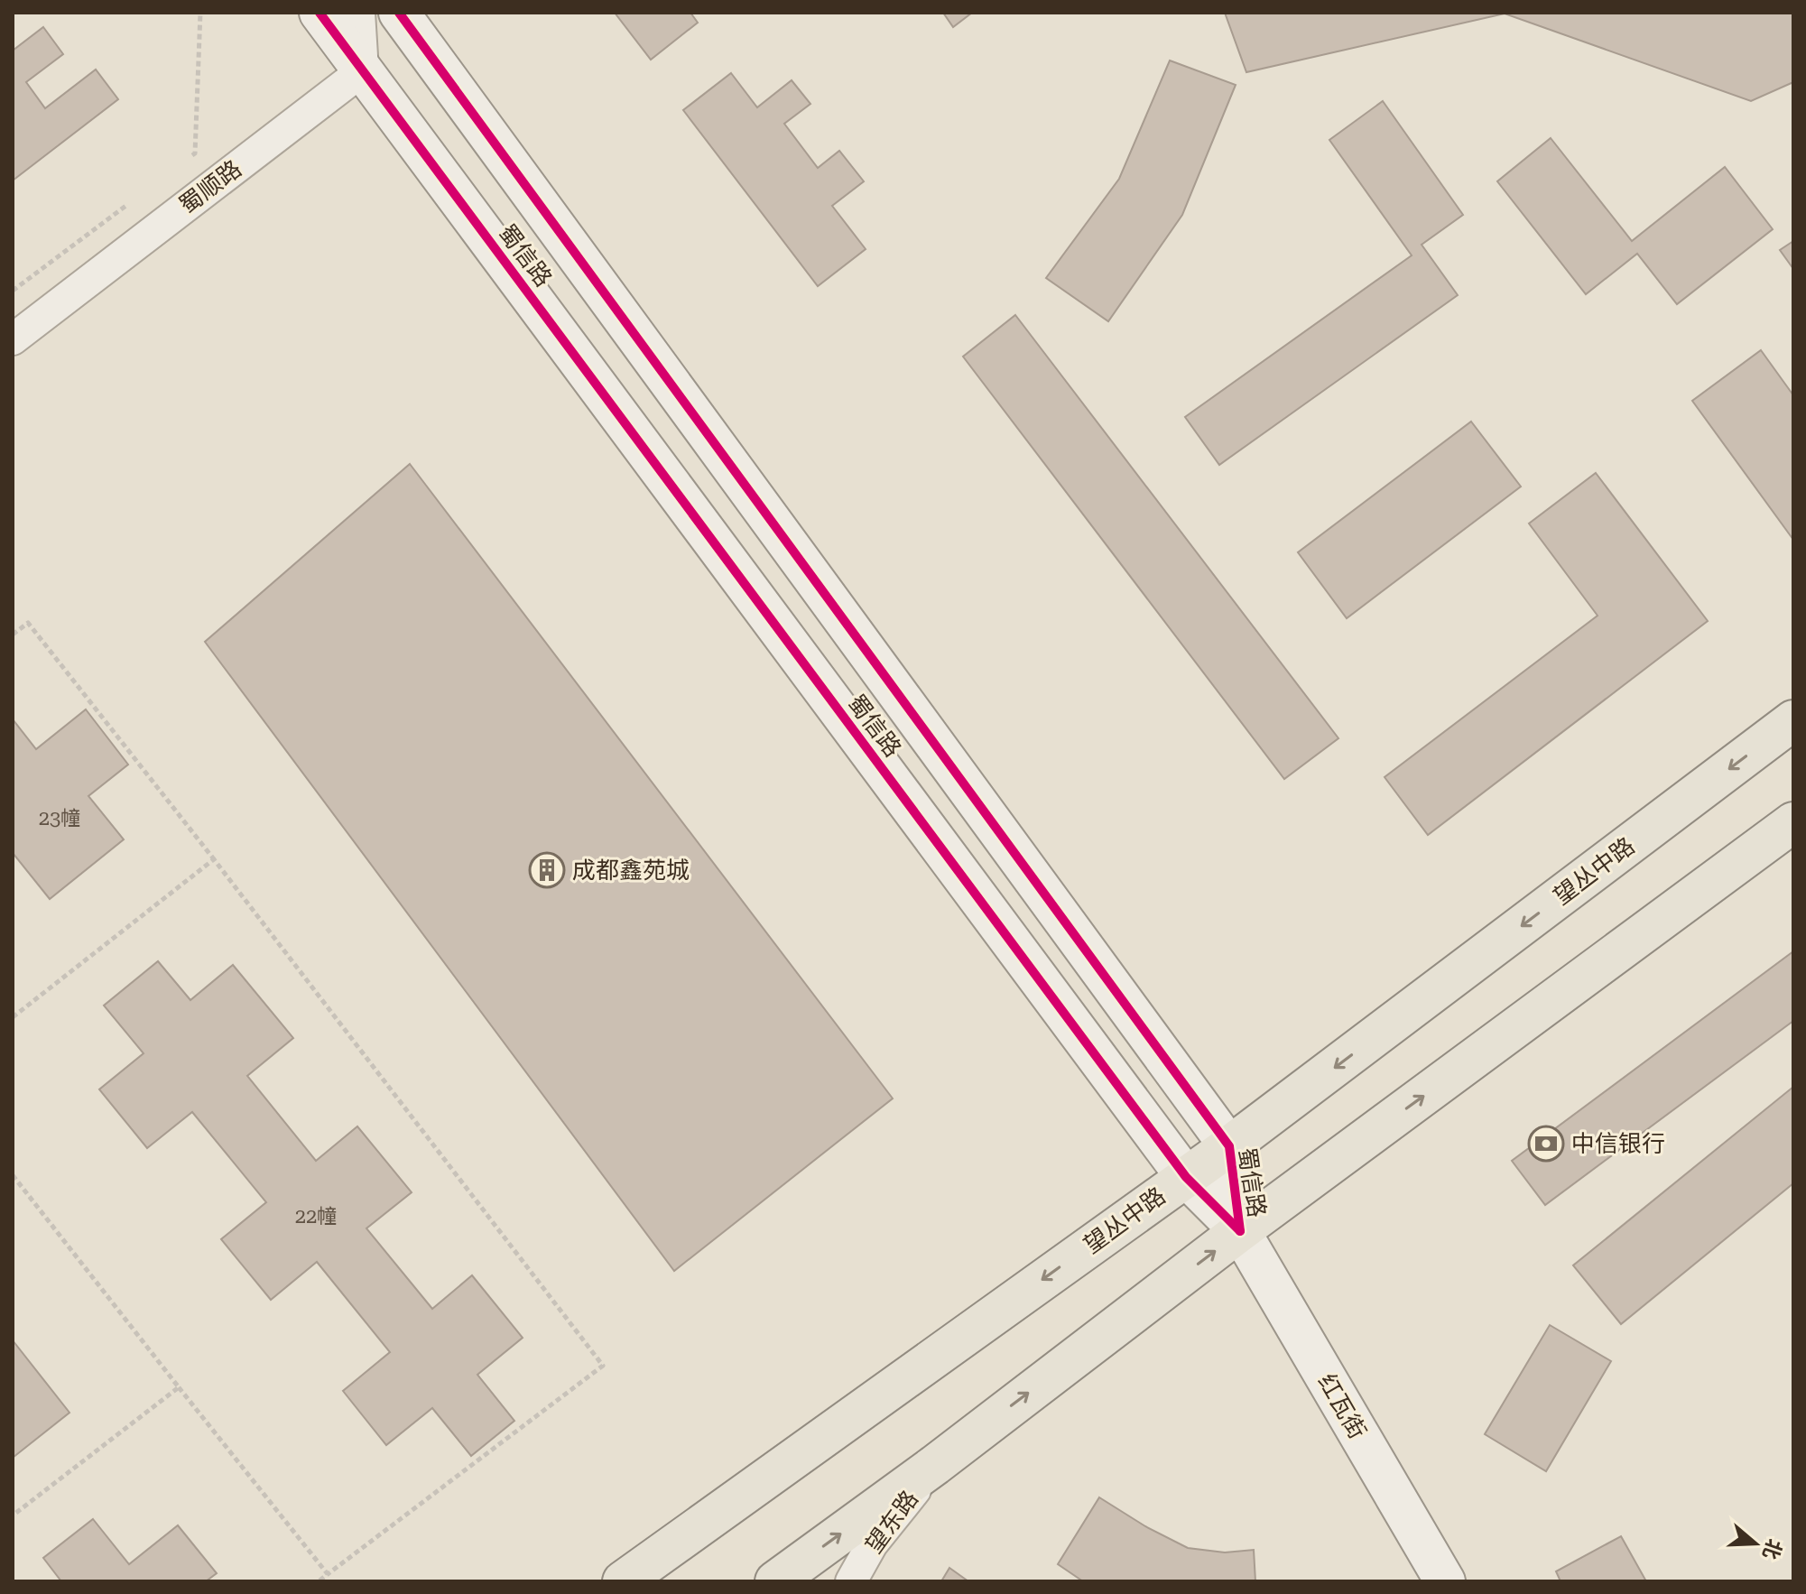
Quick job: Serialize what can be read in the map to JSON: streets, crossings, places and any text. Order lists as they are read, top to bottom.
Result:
{
  "streets": {
    "main road": ["蜀信路", "望丛中路", "红瓦街"],
    "street": ["蜀顺路", "望东路"]
  },
  "crossings": [
    ["蜀顺路", "蜀信路"],
    ["蜀信路", "望丛中路"],
    ["蜀信路", "红瓦街"]
  ],
  "places": {
    "building": ["成都鑫苑城"],
    "bank": ["中信银行"]
  },
  "house_numbers": ["23幢", "22幢"],
  "north": "right"
}
